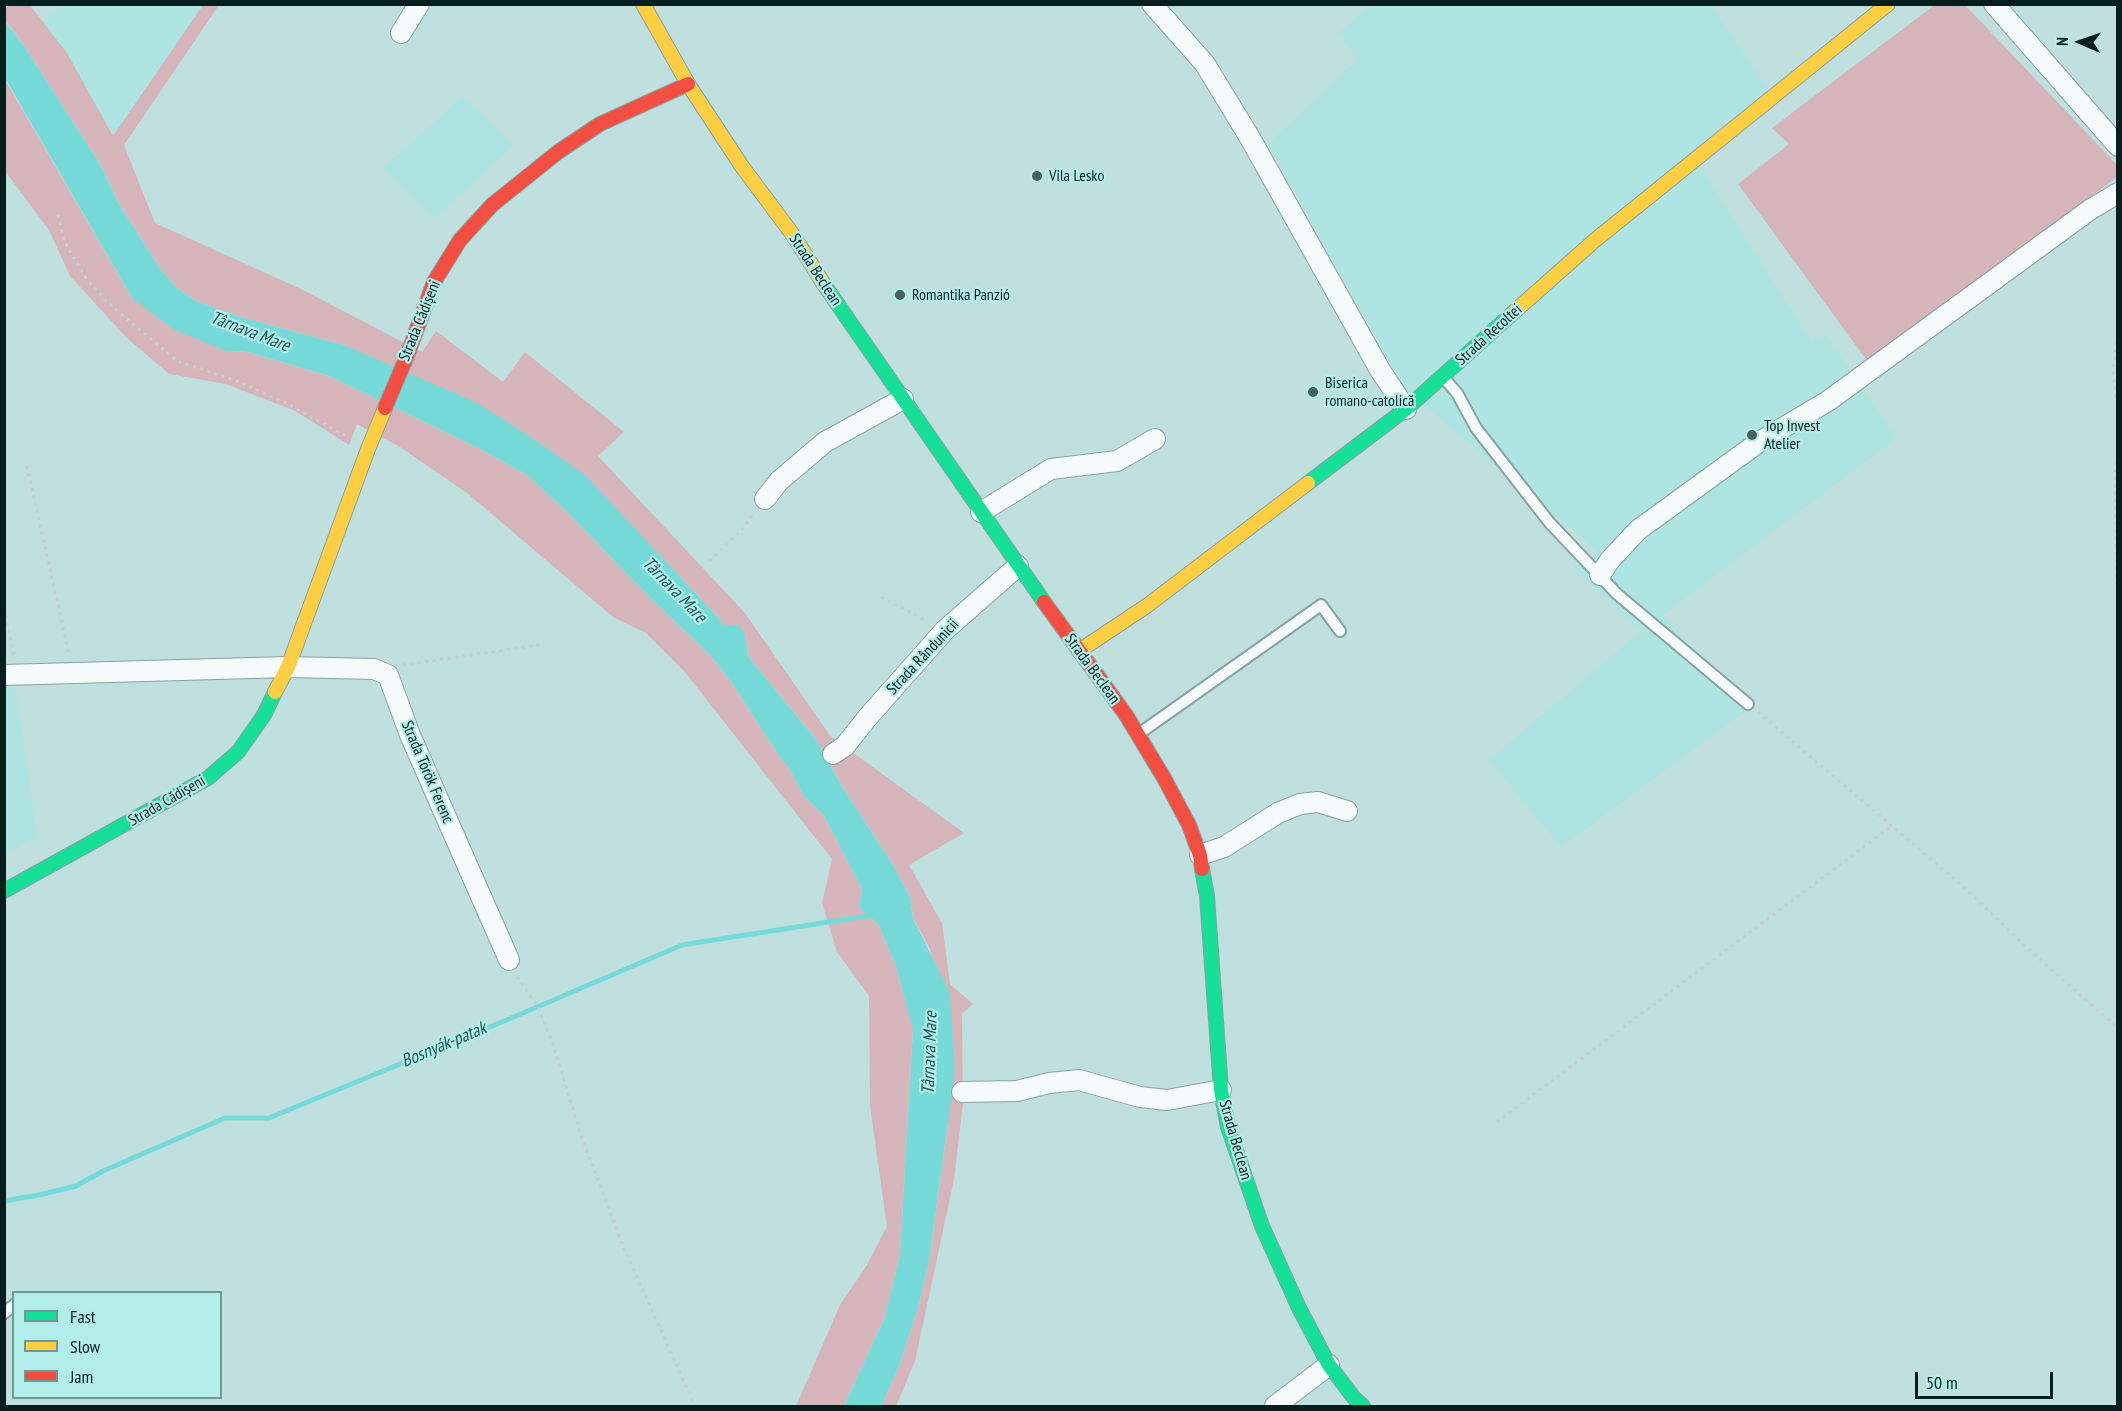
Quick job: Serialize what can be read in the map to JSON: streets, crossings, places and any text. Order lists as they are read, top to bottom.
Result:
{
  "streets": {
    "main road": ["Strada Beclean", "Strada Cădișeni", "Strada Recoltei"],
    "street": ["Strada Rândunicii", "Strada Török Ferenc"]
  },
  "crossings": [
    ["Strada Beclean", "Strada Cădișeni"],
    ["Strada Beclean", "Strada Recoltei"],
    ["Strada Beclean", "Strada Rândunicii"]
  ],
  "water": ["Târnava Mare", "Bosnyák-patak"],
  "places": [
    "Vila Lesko",
    "Romantika Panzió",
    "Biserica romano-catolică",
    "Top Invest Atelier"
  ],
  "legend": ["Fast", "Slow", "Jam"],
  "scale_bar": "50 m",
  "north": "left"
}
